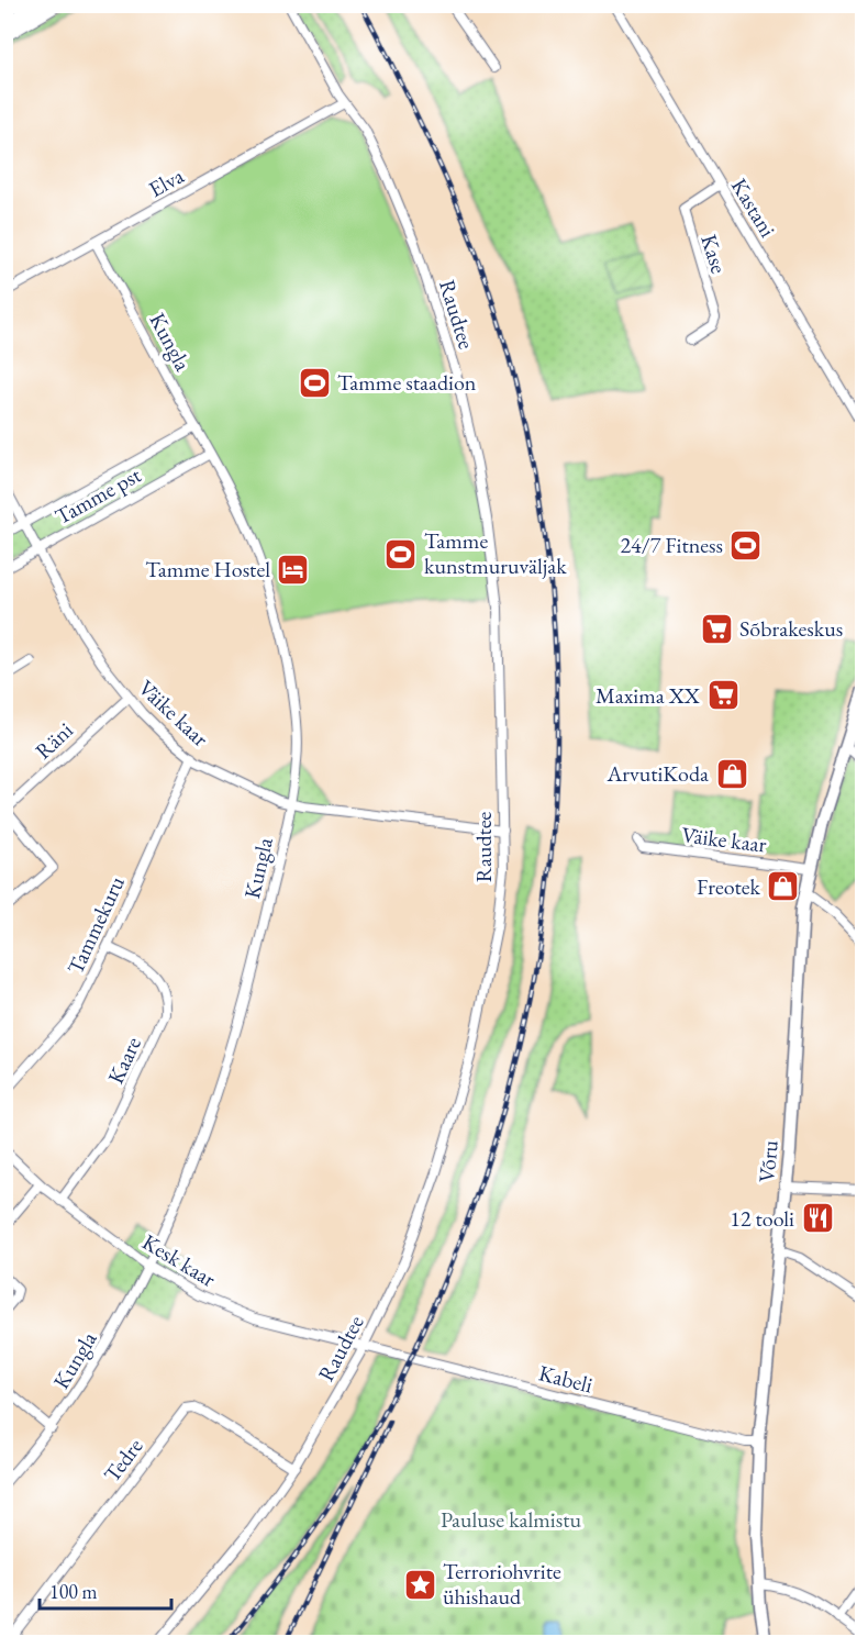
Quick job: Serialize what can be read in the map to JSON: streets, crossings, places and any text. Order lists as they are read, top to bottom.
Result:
{
  "streets": {
    "main road": ["Võru"],
    "street": [
      "Elva",
      "Kastani",
      "Kase",
      "Raudtee",
      "Kungla",
      "Tamme pst",
      "Väike kaar",
      "Räni",
      "Tammekuru",
      "Kaare",
      "Kesk kaar",
      "Kabeli",
      "Tedre"
    ]
  },
  "crossings": [
    ["Elva", "Raudtee"],
    ["Elva", "Kungla"],
    ["Kastani", "Kase"],
    ["Raudtee", "Väike kaar"],
    ["Raudtee", "Kesk kaar"],
    ["Raudtee", "Kabeli"],
    ["Raudtee", "Tedre"],
    ["Kungla", "Tamme pst"],
    ["Kungla", "Väike kaar"],
    ["Kungla", "Kesk kaar"],
    ["Tamme pst", "Väike kaar"],
    ["Väike kaar", "Räni"],
    ["Väike kaar", "Tammekuru"],
    ["Väike kaar", "Võru"],
    ["Tammekuru", "Kaare"],
    ["Kaare", "Kesk kaar"],
    ["Võru", "Kabeli"],
    ["Kesk kaar", "Kabeli"]
  ],
  "parks": ["Pauluse kalmistu"],
  "places": {
    "sports": ["Tamme staadion", "24/7 Fitness", "Tamme kunstmuruväljak"],
    "hotel": ["Tamme Hostel"],
    "supermarket": ["Sõbrakeskus", "Maxima XX"],
    "shop": ["ArvutiKoda", "Freotek"],
    "restaurant": ["12 tooli"],
    "place": ["Terroriohvrite ühishaud"]
  },
  "scale_bar": "100 m"
}
